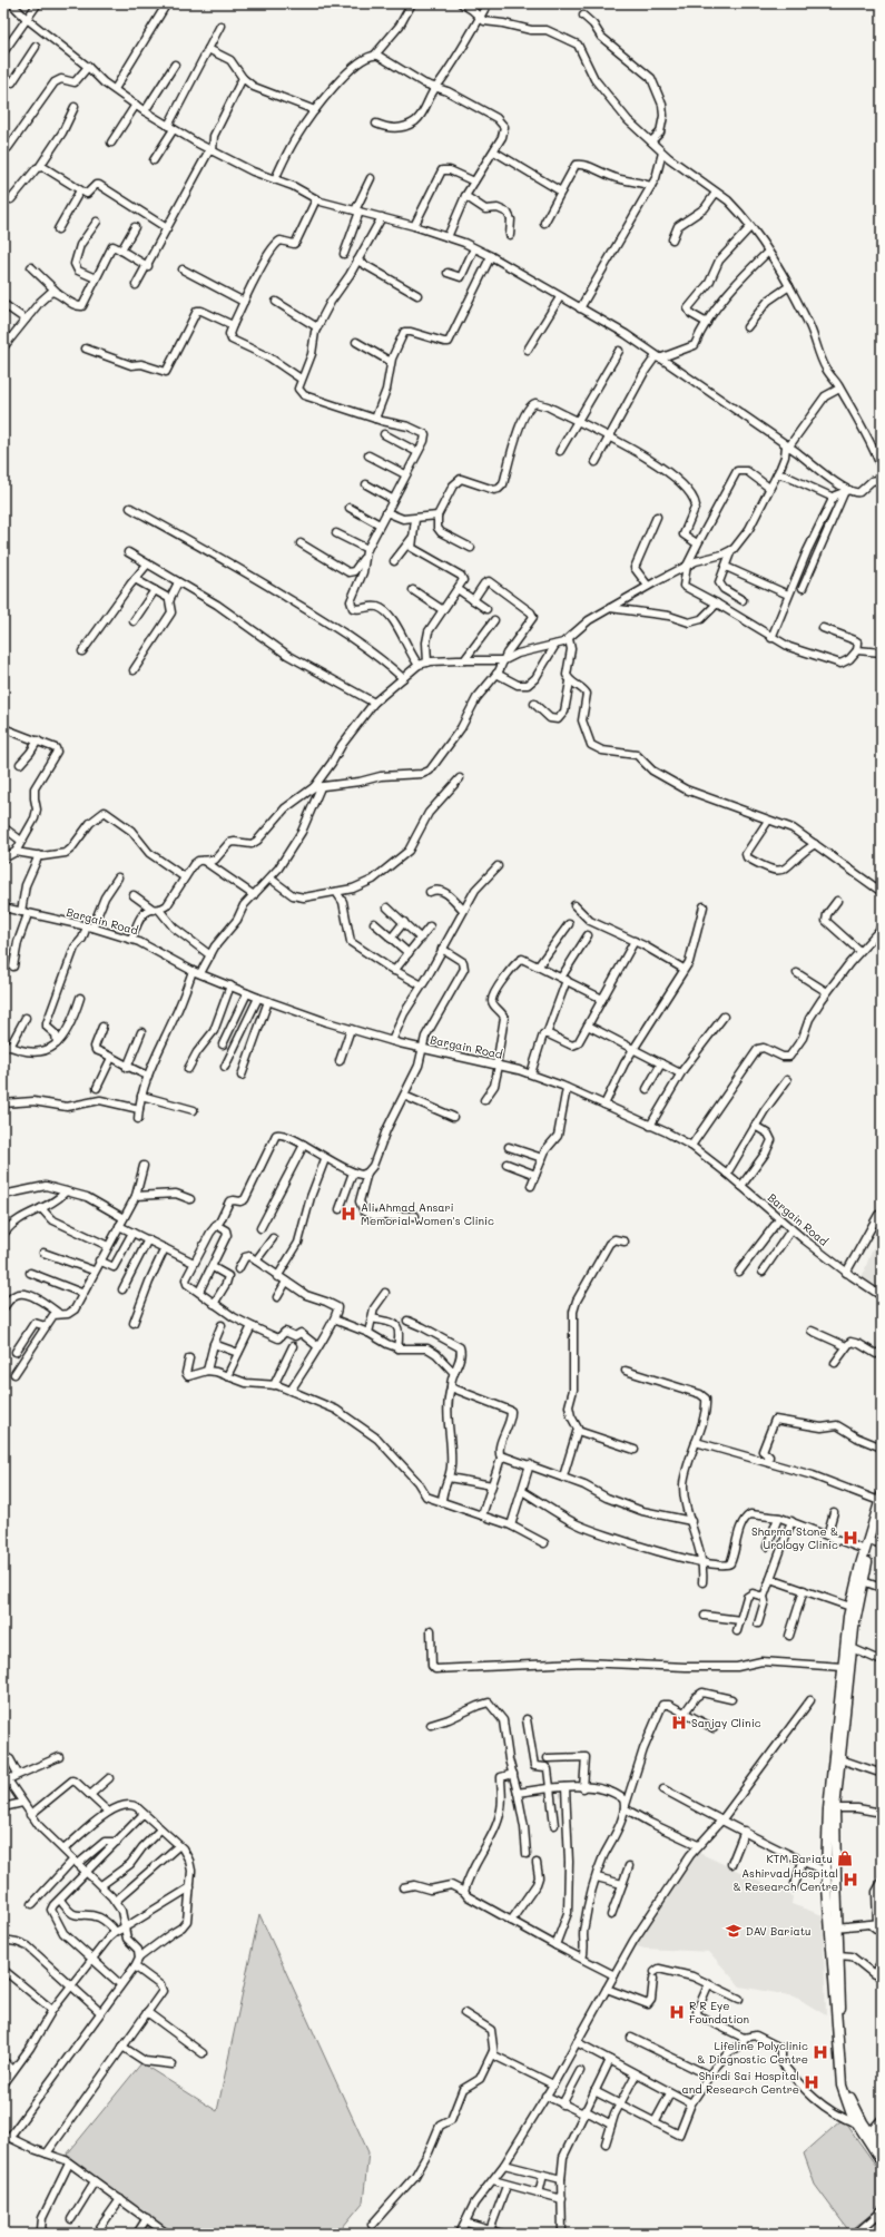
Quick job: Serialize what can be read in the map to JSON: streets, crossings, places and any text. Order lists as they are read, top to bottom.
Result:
{
  "streets": {
    "street": ["Bargain Road"]
  },
  "places": {
    "hospital": [
      "Ali Ahmad Ansari Memorial Women's Clinic",
      "Sharma Stone & Urology Clinic",
      "Sanjay Clinic",
      "Ashirvad Hospital & Research Centre",
      "R R Eye Foundation",
      "Lifeline Polyclinic & Diagnostic Centre",
      "Shirdi Sai Hospital and Research Centre"
    ],
    "shop": ["KTM Bariatu"],
    "school or university": ["DAV Bariatu"]
  }
}
